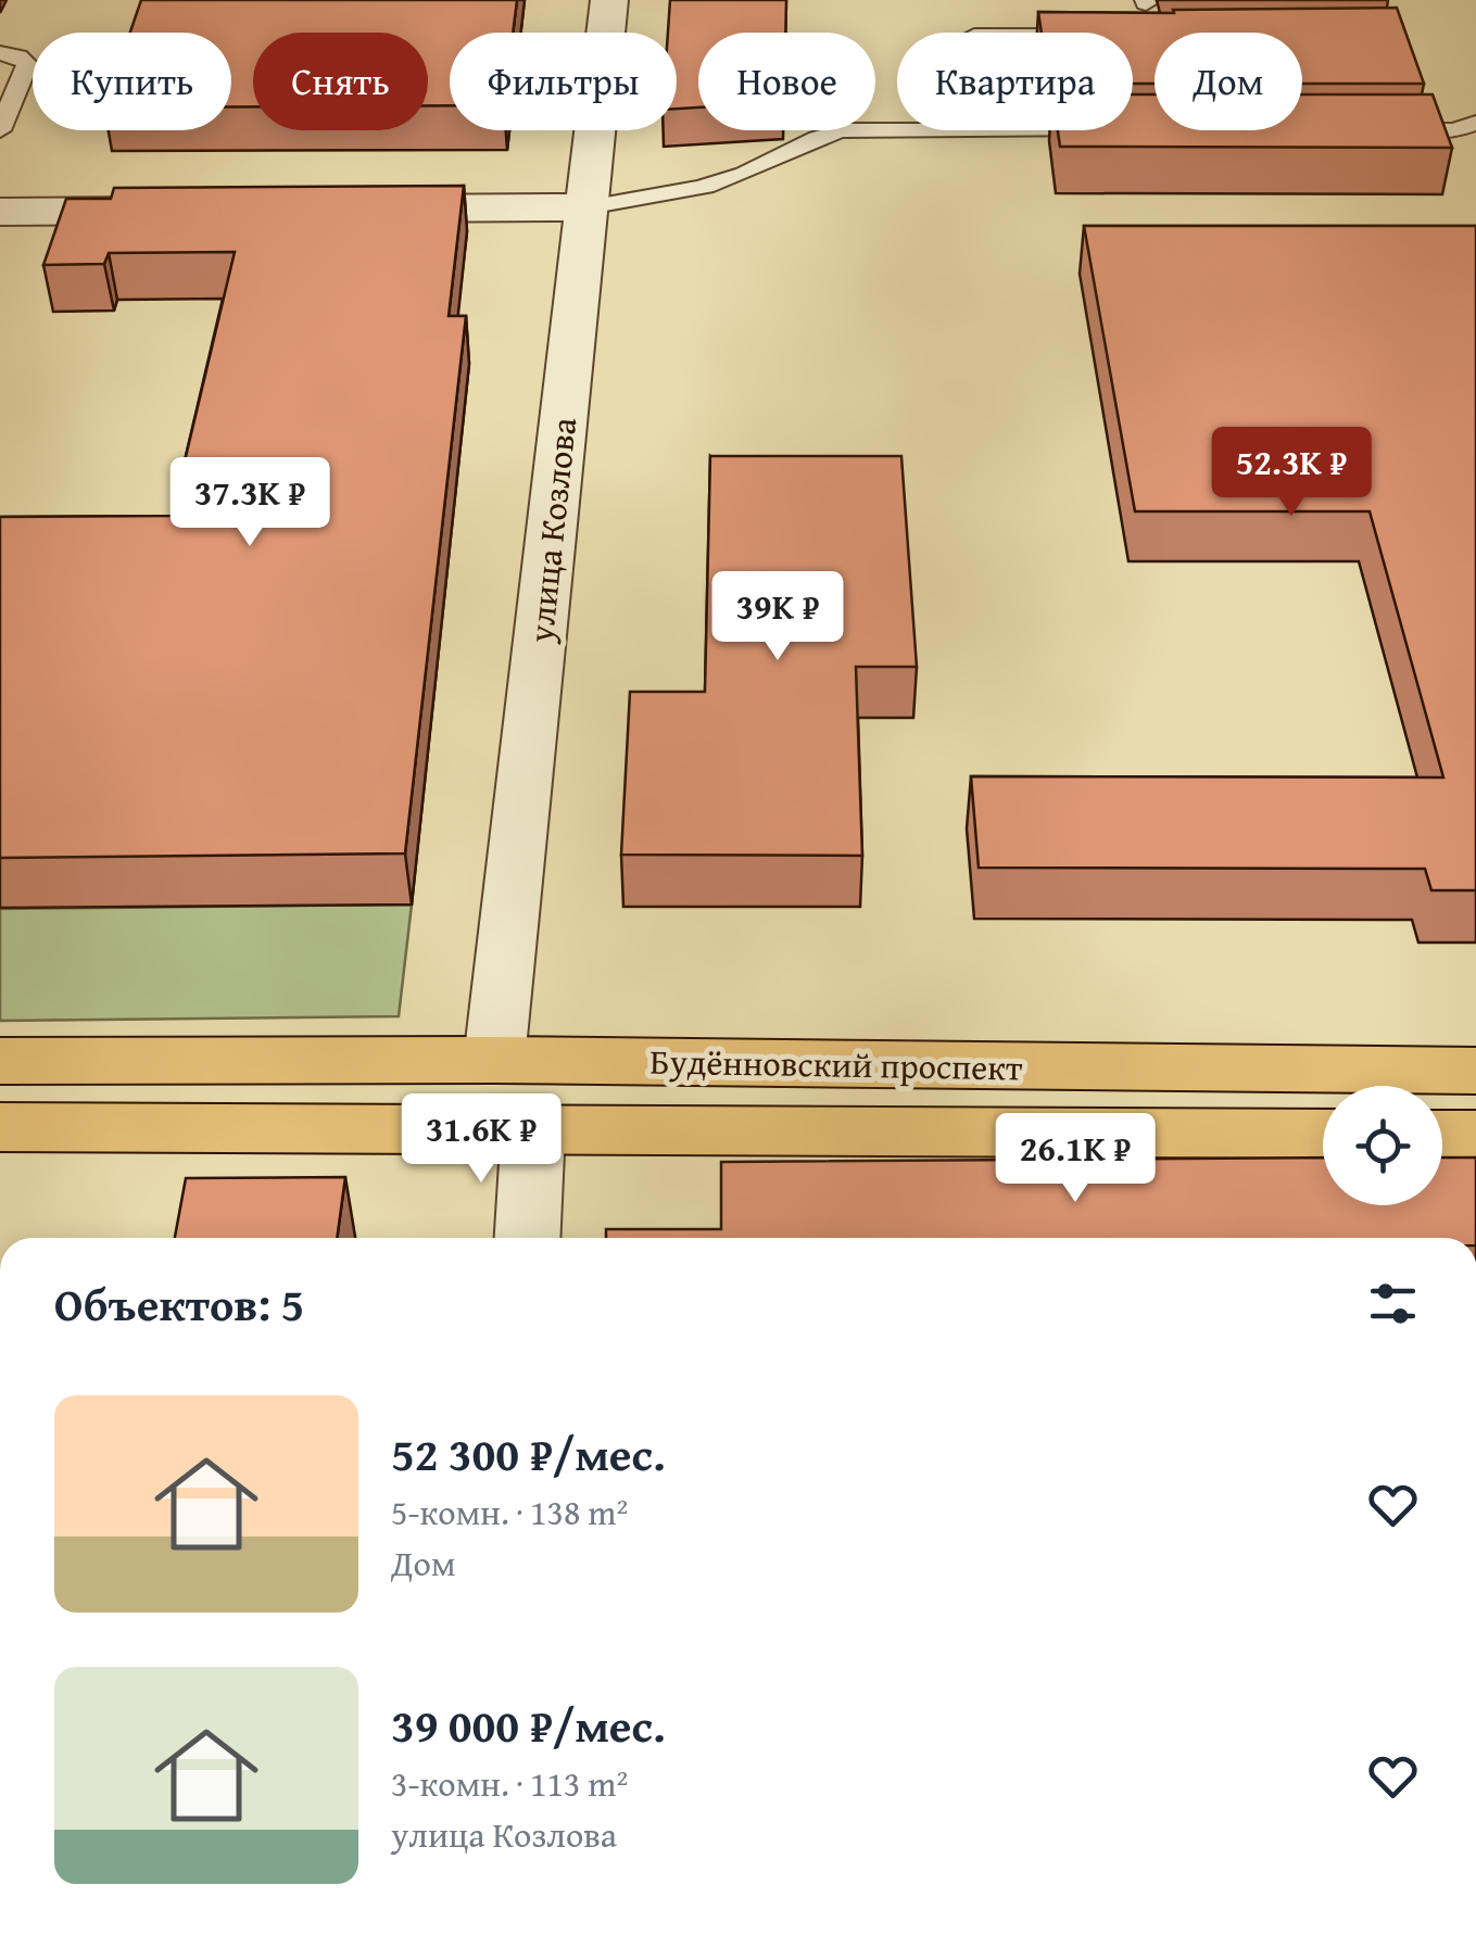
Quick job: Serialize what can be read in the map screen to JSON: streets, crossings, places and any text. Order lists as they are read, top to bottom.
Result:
{
  "streets": {
    "main road": ["Будённовский проспект"],
    "street": ["улица Козлова"]
  },
  "crossings": [
    ["улица Козлова", "Будённовский проспект"]
  ],
  "page": {
    "chip": [
      "Купить",
      "Снять",
      "Фильтры",
      "Новое",
      "Квартира",
      "Дом"
    ],
    "price": [
      "52.3K ₽",
      "37.3K ₽",
      "39K ₽",
      "31.6K ₽",
      "26.1K ₽"
    ],
    "heading": "Объектов: 5",
    "list": [
      {
        "name": "52 300 ₽/мес.",
        "note": "5-комн. · 138 m² · Дом"
      },
      {
        "name": "39 000 ₽/мес.",
        "note": "3-комн. · 113 m² · улица Козлова"
      }
    ]
  }
}
